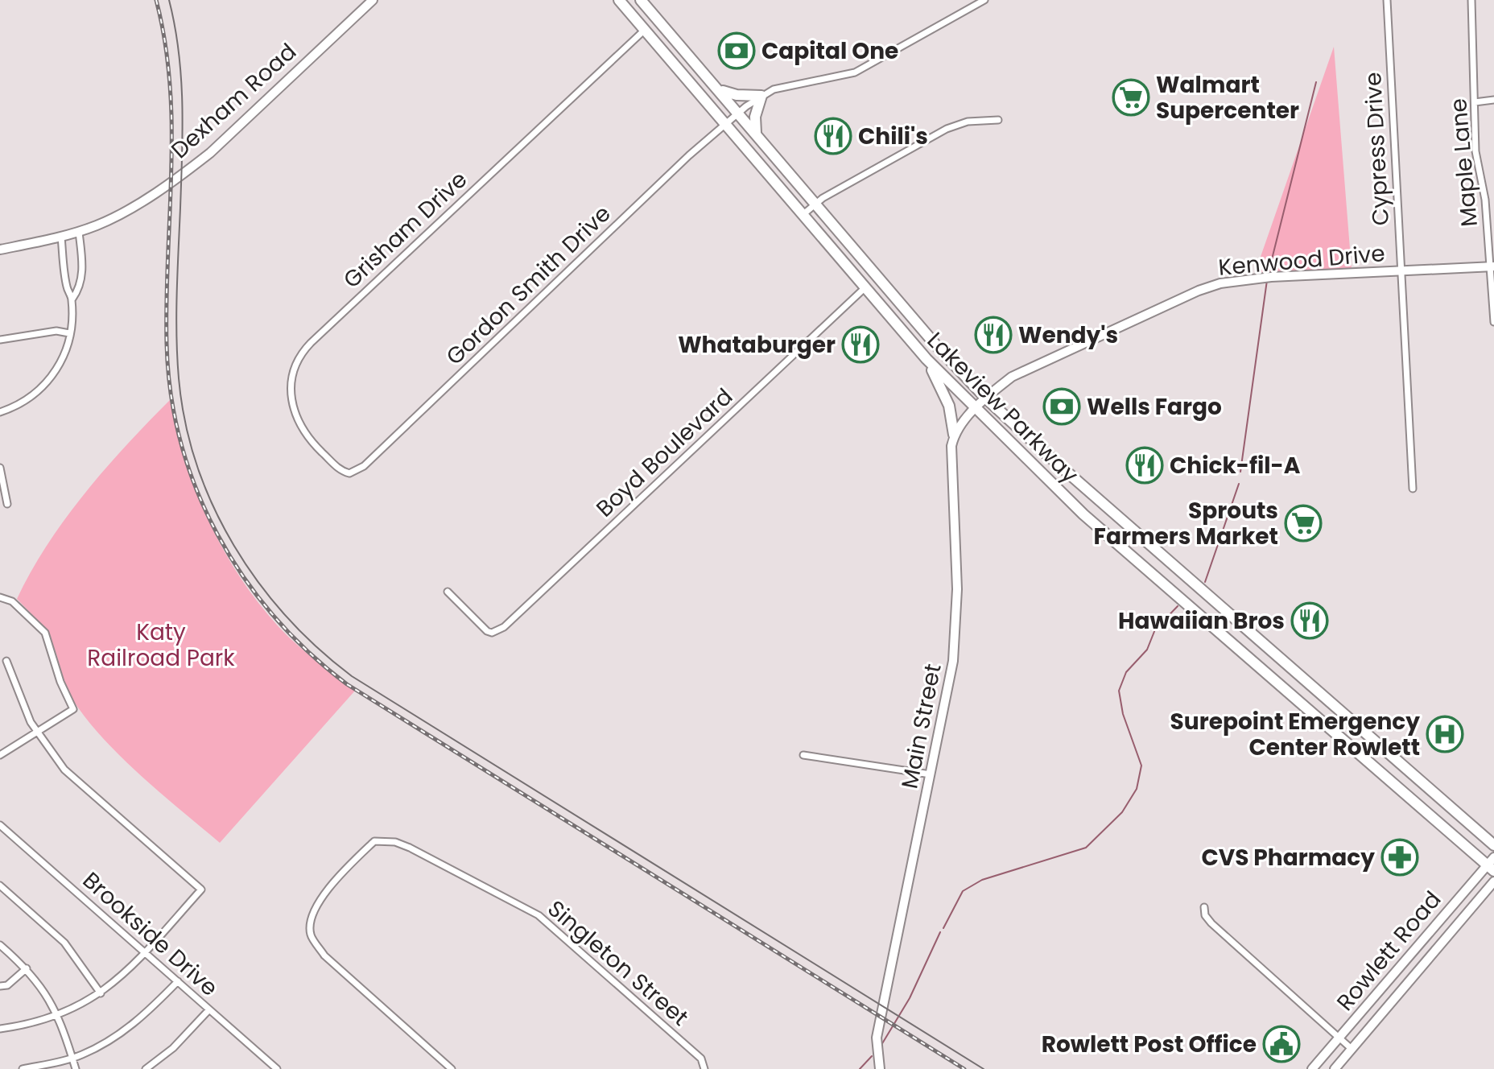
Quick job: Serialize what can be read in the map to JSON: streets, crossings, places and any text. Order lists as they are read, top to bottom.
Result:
{
  "streets": {
    "main road": ["Lakeview Parkway"],
    "street": [
      "Dexham Road",
      "Cypress Drive",
      "Maple Lane",
      "Grisham Drive",
      "Kenwood Drive",
      "Gordon Smith Drive",
      "Boyd Boulevard",
      "Main Street",
      "Brookside Drive",
      "Rowlett Road",
      "Singleton Street"
    ]
  },
  "crossings": [
    ["Cypress Drive", "Kenwood Drive"],
    ["Maple Lane", "Kenwood Drive"],
    ["Grisham Drive", "Gordon Smith Drive"],
    ["Grisham Drive", "Lakeview Parkway"],
    ["Kenwood Drive", "Lakeview Parkway"],
    ["Gordon Smith Drive", "Lakeview Parkway"],
    ["Lakeview Parkway", "Boyd Boulevard"],
    ["Lakeview Parkway", "Rowlett Road"]
  ],
  "parks": ["Katy Railroad Park"],
  "places": {
    "bank": ["Capital One", "Wells Fargo"],
    "supermarket": ["Walmart Supercenter", "Sprouts Farmers Market"],
    "restaurant": [
      "Chili's",
      "Wendy's",
      "Whataburger",
      "Chick-fil-A",
      "Hawaiian Bros"
    ],
    "hospital": ["Surepoint Emergency Center Rowlett"],
    "pharmacy": ["CVS Pharmacy"],
    "public building": ["Rowlett Post Office"]
  }
}
